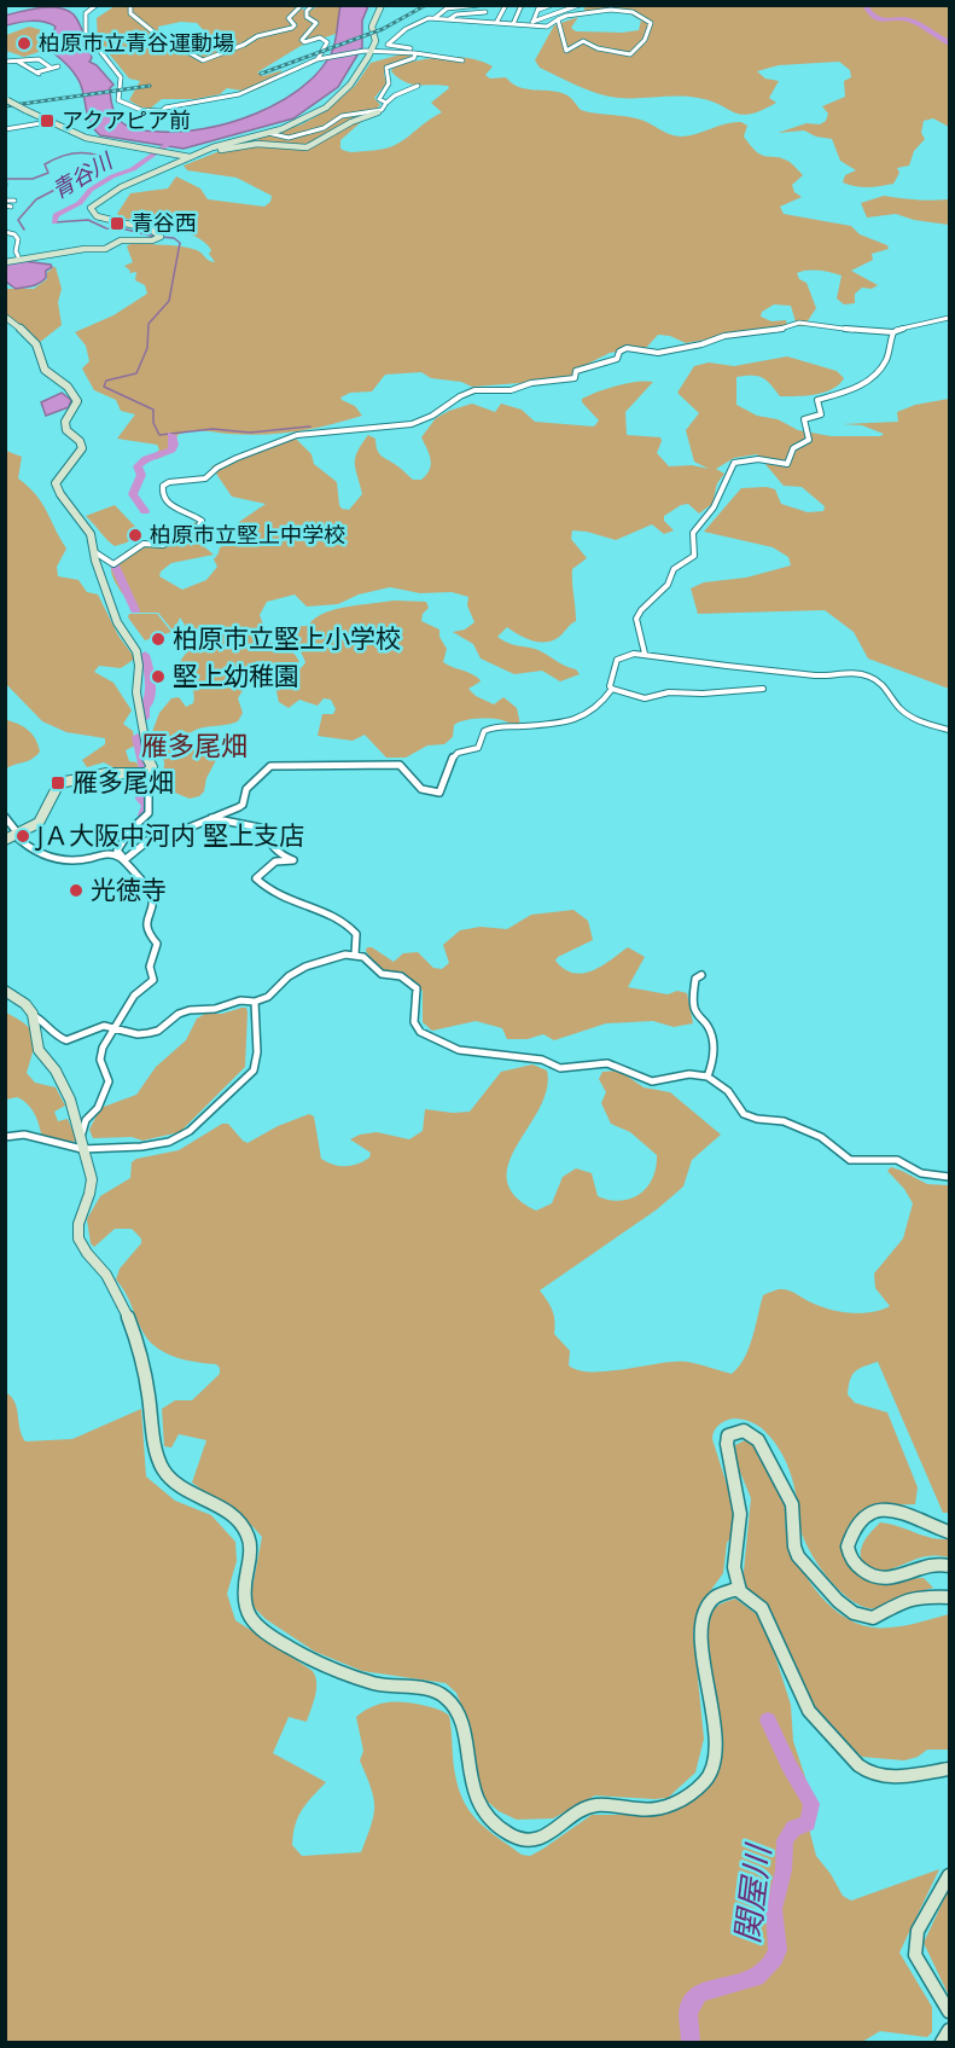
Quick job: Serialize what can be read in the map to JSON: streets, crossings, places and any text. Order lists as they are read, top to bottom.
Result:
{
  "districts": ["雁多尾畑"],
  "water": ["青谷川", "関屋川"],
  "places": {
    "other": [
      "柏原市立青谷運動場",
      "柏原市立堅上中学校",
      "柏原市立堅上小学校",
      "堅上幼稚園",
      "JＡ大阪中河内 堅上支店",
      "光徳寺"
    ],
    "transit": ["アクアピア前", "青谷西", "雁多尾畑"]
  }
}
